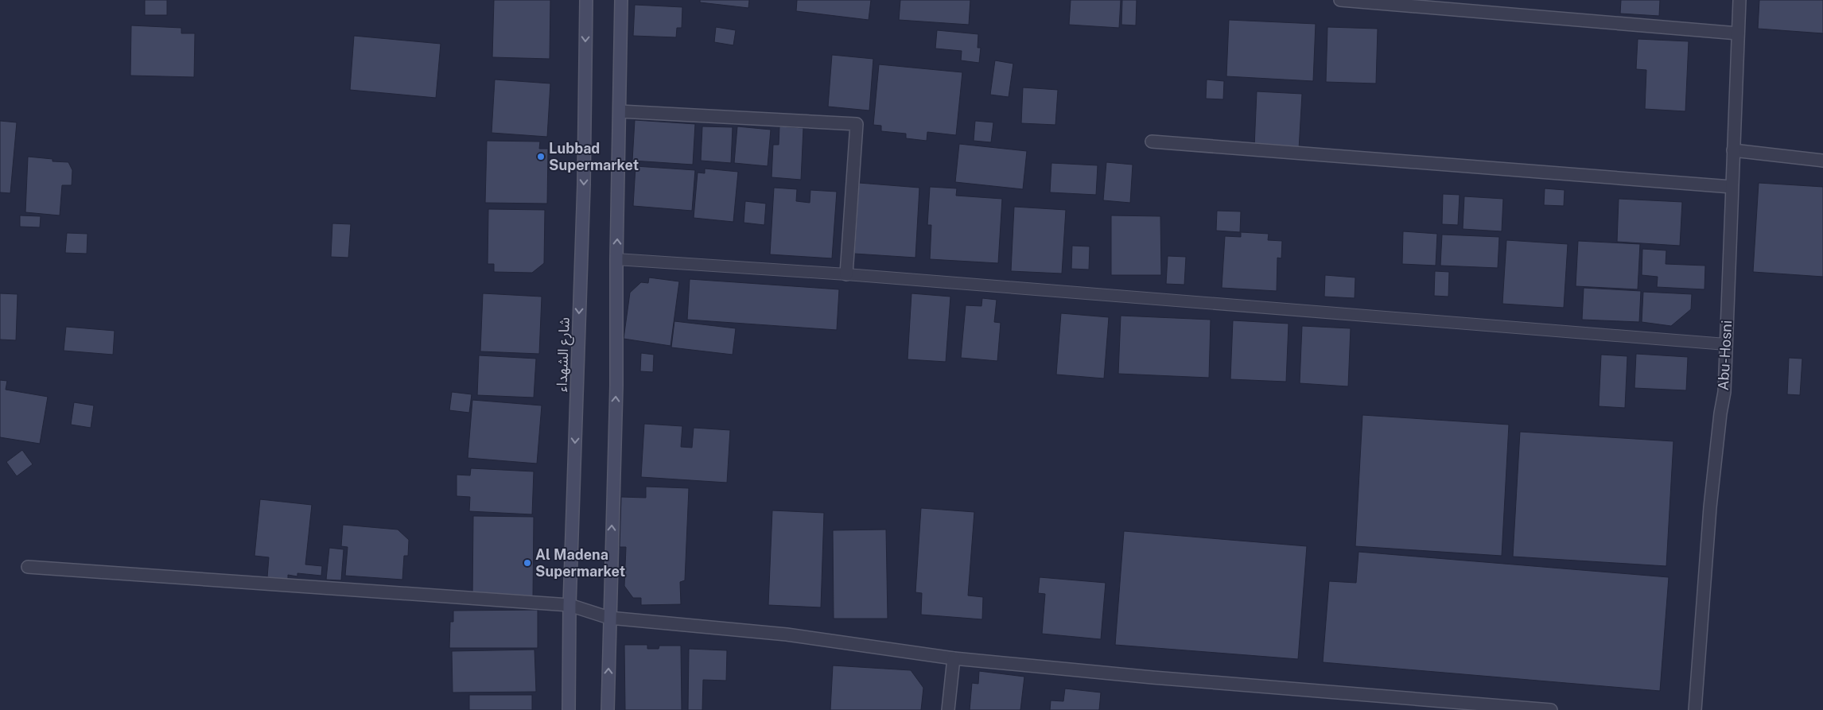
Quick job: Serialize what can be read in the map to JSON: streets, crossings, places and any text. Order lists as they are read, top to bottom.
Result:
{
  "streets": {
    "main road": ["شارع الشهداء"],
    "street": ["Abu-Hosni"]
  },
  "places": ["Lubbad Supermarket", "Al Madena Supermarket"]
}
